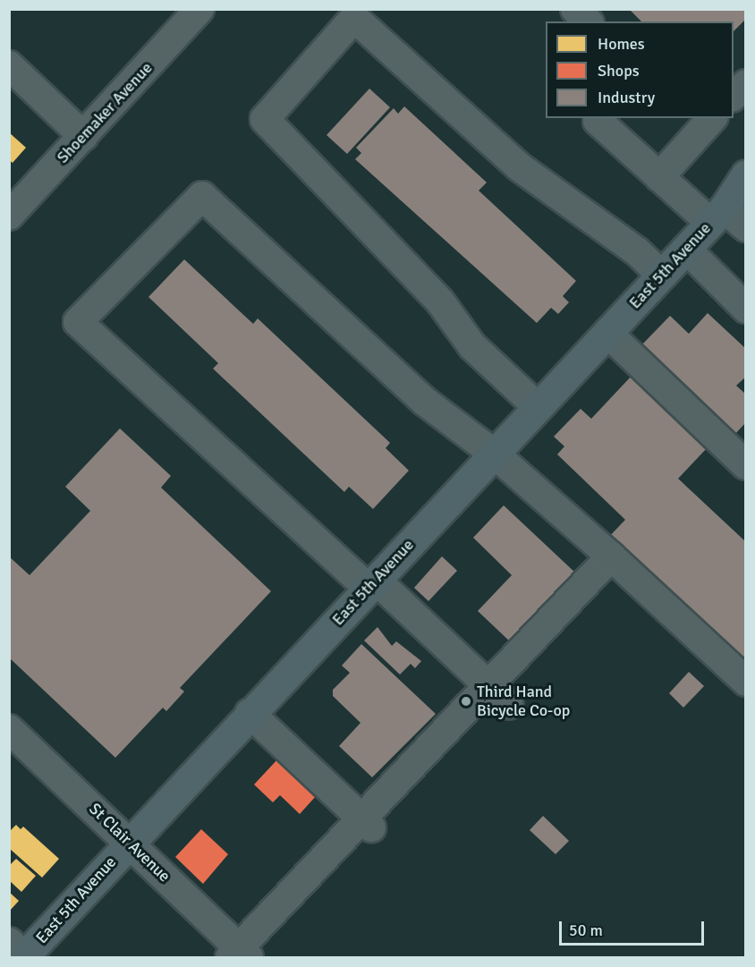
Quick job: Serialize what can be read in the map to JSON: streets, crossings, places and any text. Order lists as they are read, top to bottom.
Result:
{
  "streets": {
    "main road": ["East 5th Avenue"],
    "street": ["Shoemaker Avenue", "St Clair Avenue"]
  },
  "crossings": [
    ["East 5th Avenue", "St Clair Avenue"]
  ],
  "places": ["Third Hand Bicycle Co-op"],
  "legend": ["Homes", "Shops", "Industry"],
  "scale_bar": "50 m"
}
